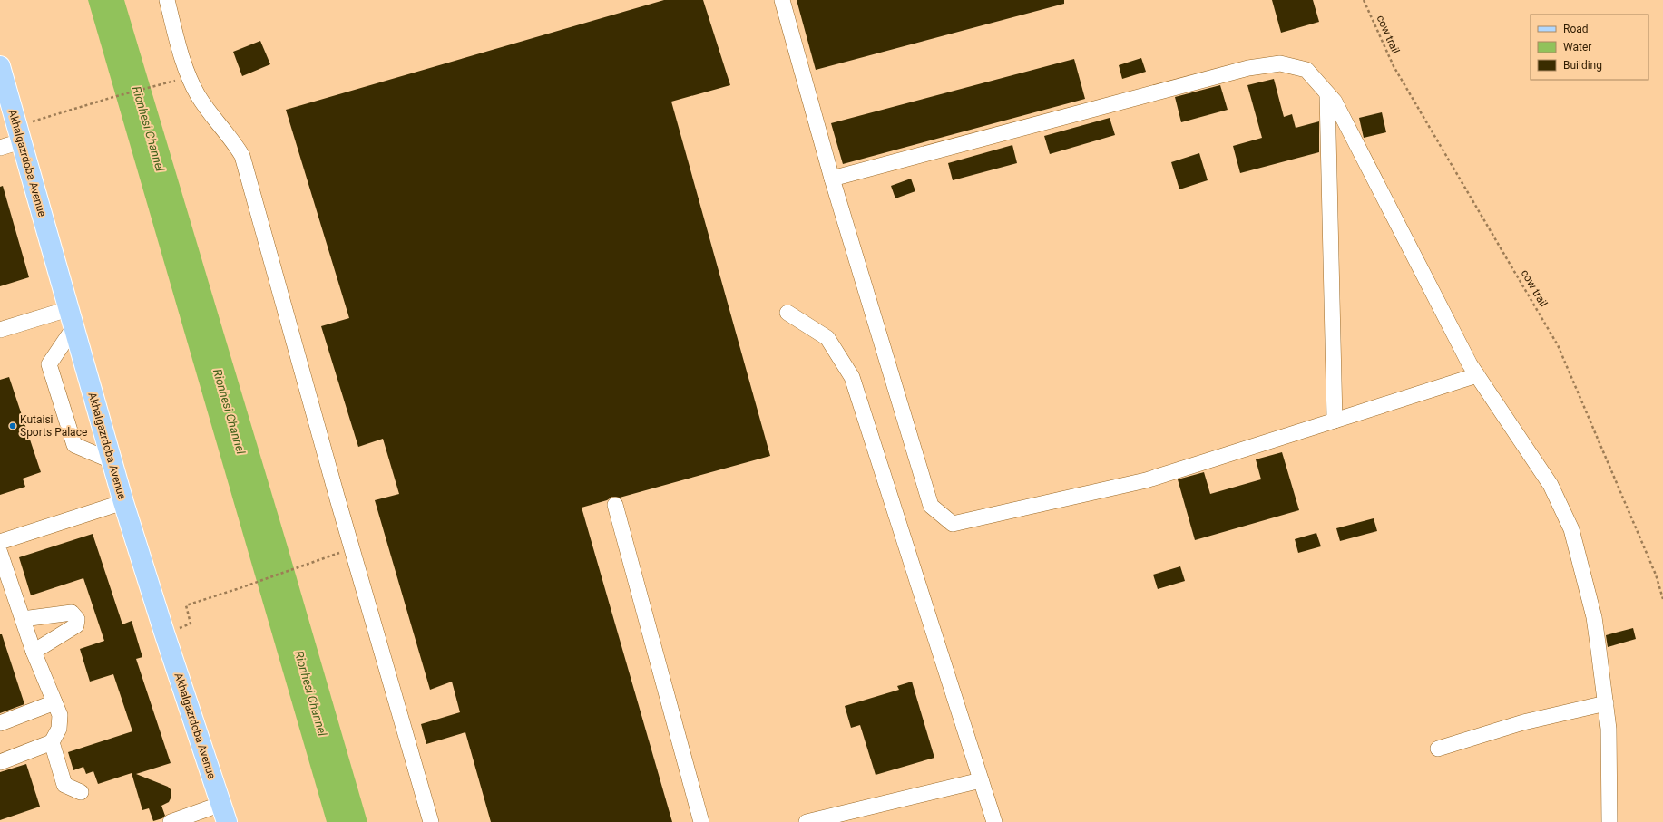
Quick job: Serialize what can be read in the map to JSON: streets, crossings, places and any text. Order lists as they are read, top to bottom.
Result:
{
  "streets": {
    "main road": ["Akhalgazrdoba Avenue"],
    "path": ["cow trail"]
  },
  "water": ["Rionhesi Channel"],
  "places": ["Kutaisi Sports Palace"],
  "legend": ["Road", "Water", "Building"]
}
